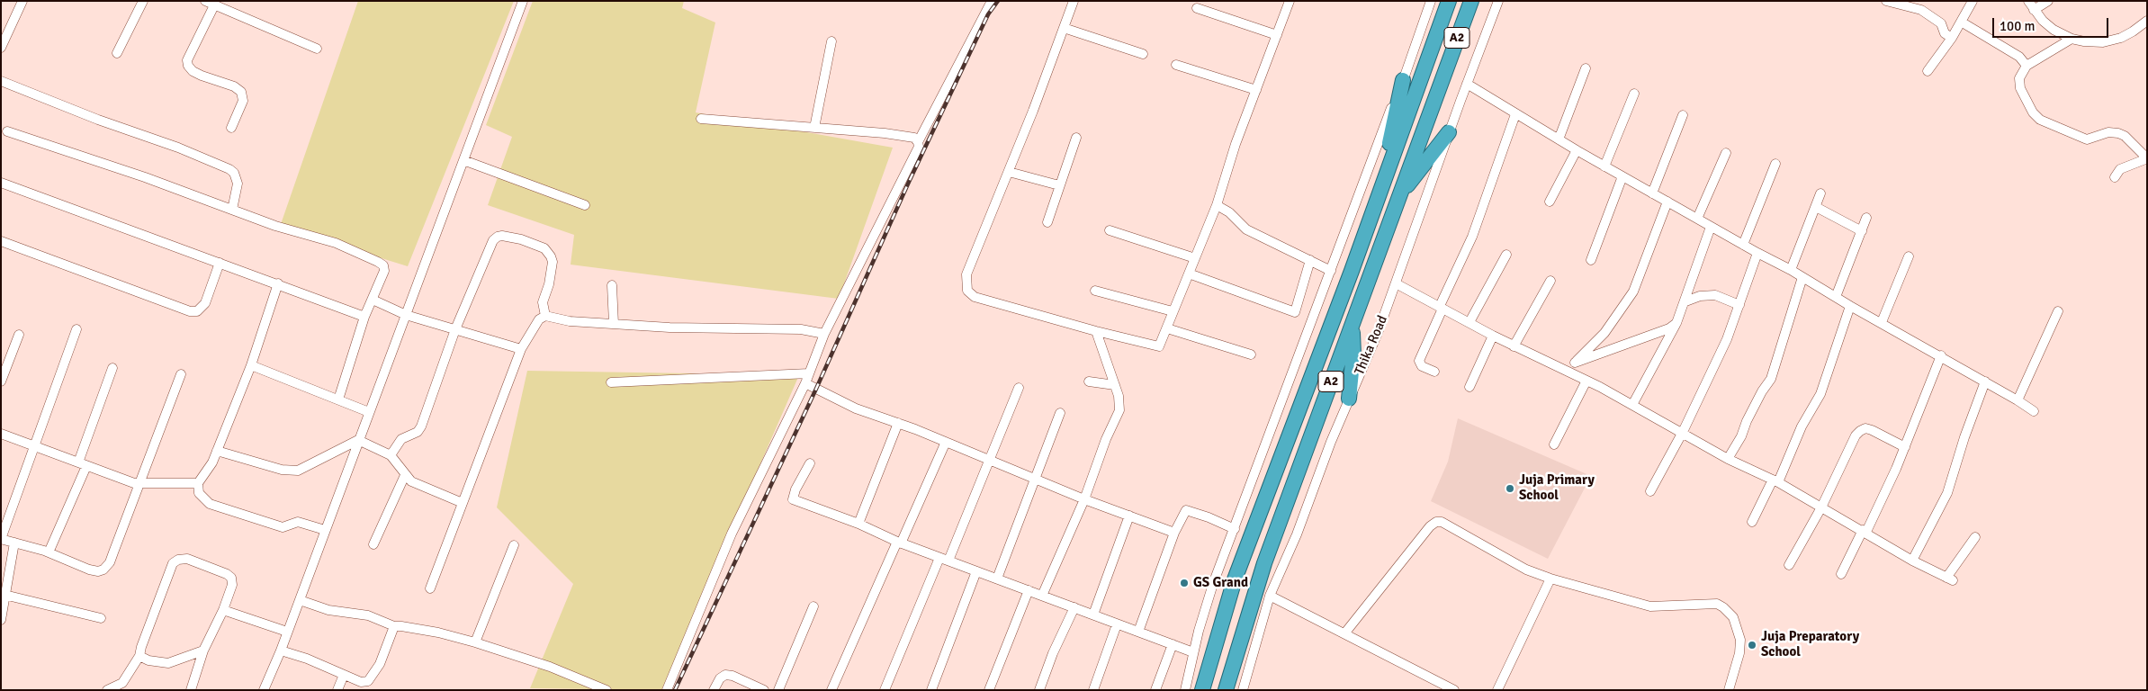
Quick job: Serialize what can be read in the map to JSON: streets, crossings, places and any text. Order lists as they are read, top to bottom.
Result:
{
  "streets": {
    "highway": ["A2", "Thika Road"]
  },
  "places": ["Juja Primary School", "GS Grand", "Juja Preparatory School"],
  "scale_bar": "100 m"
}
